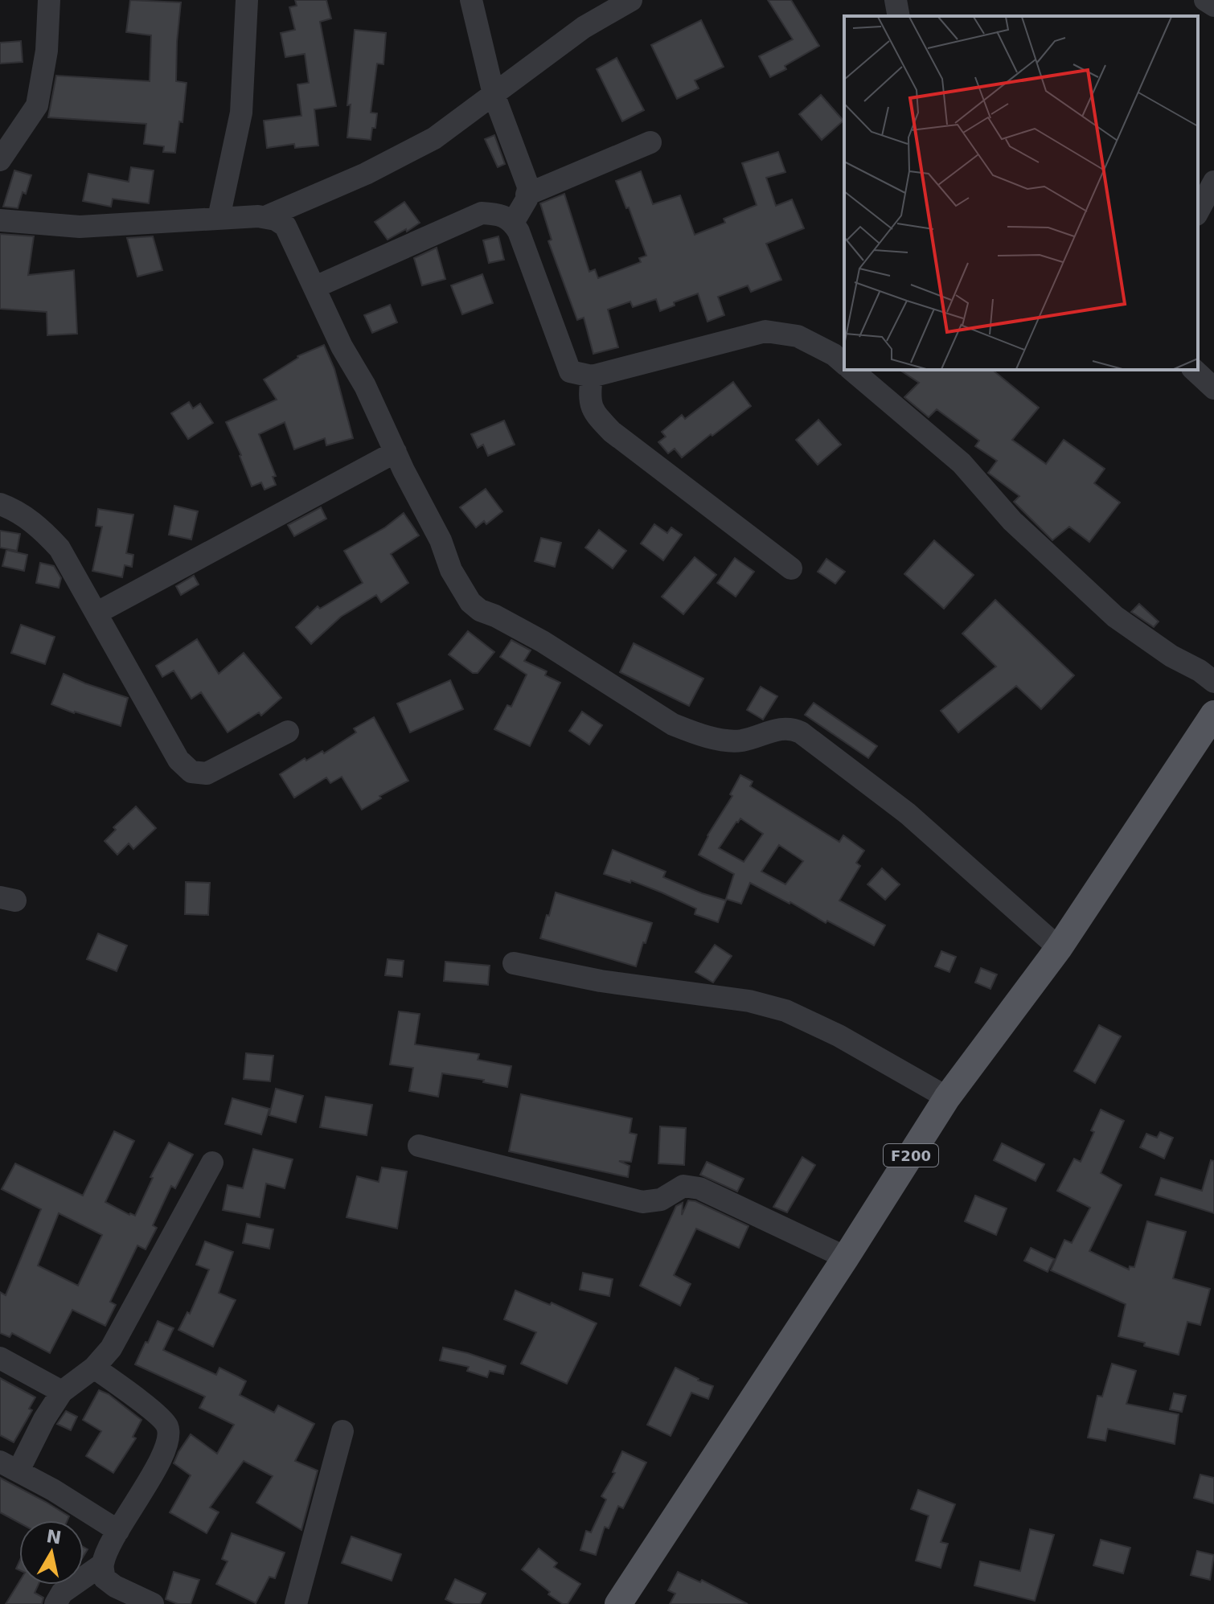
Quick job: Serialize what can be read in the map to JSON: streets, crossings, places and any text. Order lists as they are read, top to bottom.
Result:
{
  "streets": {
    "main road": ["F200"]
  },
  "north": "top"
}
